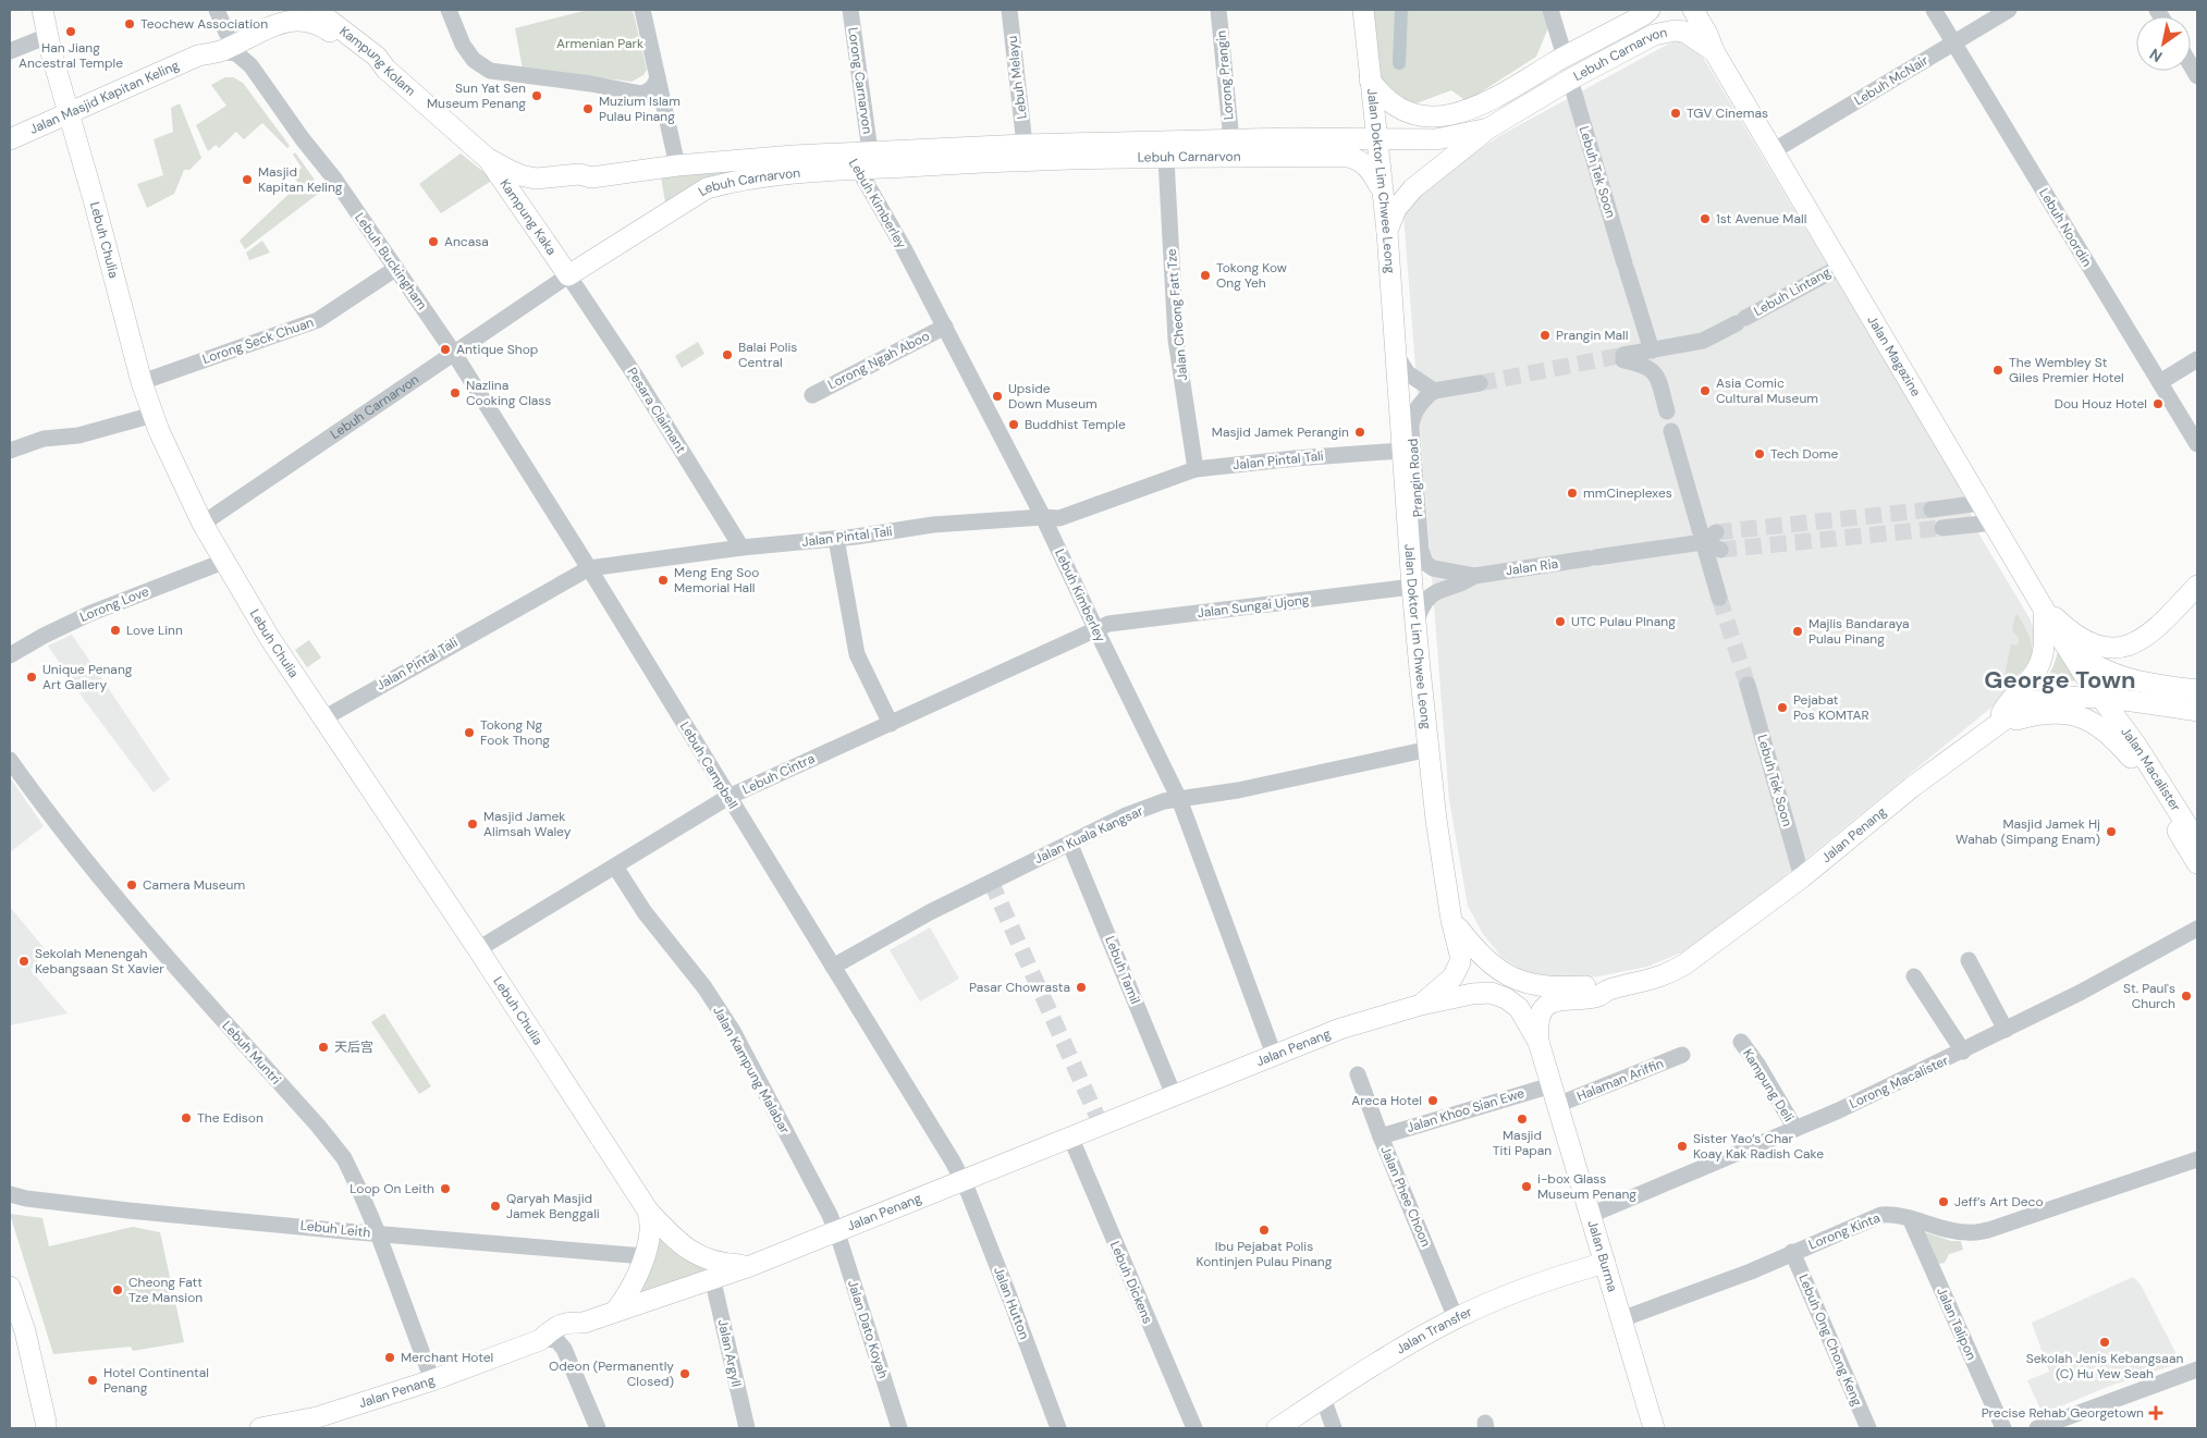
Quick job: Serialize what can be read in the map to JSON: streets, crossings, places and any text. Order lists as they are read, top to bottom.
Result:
{
  "streets": {
    "main road": [
      "Lebuh Carnarvon",
      "Kampung Kolam",
      "Jalan Masjid Kapitan Keling",
      "Jalan Doktor Lim Chwee Leong",
      "Kampung Kaka",
      "Lebuh Chulia",
      "Jalan Magazine",
      "Jalan Macalister",
      "Jalan Penang",
      "Jalan Burma",
      "Jalan Transfer"
    ],
    "street": [
      "Lorong Prangin",
      "Lebuh Melayu",
      "Lorong Carnarvon",
      "Lebuh McNair",
      "Lebuh Tek Soon",
      "Lebuh Kimberley",
      "Lebuh Noordin",
      "Lebuh Buckingham",
      "Lebuh Lintang",
      "Jalan Cheong Fatt Tze",
      "Lorong Seck Chuan",
      "Lorong Ngah Aboo",
      "Pesara Claimant",
      "Jalan Pintal Tali",
      "Prangin Road",
      "Jalan Ria",
      "Lorong Love",
      "Jalan Sungai Ujong",
      "Lebuh Campbell",
      "Lebuh Cintra",
      "Jalan Kuala Kangsar",
      "Lebuh Tamil",
      "Lebuh Muntri",
      "Jalan Kampung Malabar",
      "Halaman Ariffin",
      "Lorong Macalister",
      "Kampung Deli",
      "Jalan Khoo Sian Ewe",
      "Jalan Phee Choon",
      "Lebuh Leith",
      "Lorong Kinta",
      "Lebuh Dickens",
      "Jalan Hutton",
      "Jalan Talipon",
      "Jalan Dato Koyah",
      "Lebuh Ong Chong Keng",
      "Jalan Argyll"
    ]
  },
  "crossings": [
    ["Lebuh Carnarvon", "Kampung Kolam"],
    ["Lebuh Carnarvon", "Lorong Prangin"],
    ["Lebuh Carnarvon", "Lebuh Melayu"],
    ["Lebuh Carnarvon", "Lorong Carnarvon"],
    ["Lebuh Carnarvon", "Lebuh Tek Soon"],
    ["Lebuh Carnarvon", "Jalan Doktor Lim Chwee Leong"],
    ["Lebuh Carnarvon", "Lebuh Kimberley"],
    ["Lebuh Carnarvon", "Kampung Kaka"],
    ["Lebuh Carnarvon", "Lebuh Chulia"],
    ["Lebuh Carnarvon", "Lebuh Buckingham"],
    ["Lebuh Carnarvon", "Jalan Cheong Fatt Tze"],
    ["Lebuh Carnarvon", "Jalan Magazine"],
    ["Lebuh Carnarvon", "Pesara Claimant"],
    ["Lebuh Carnarvon", "Lebuh Campbell"],
    ["Kampung Kolam", "Jalan Masjid Kapitan Keling"],
    ["Kampung Kolam", "Kampung Kaka"],
    ["Lebuh McNair", "Lebuh Noordin"],
    ["Lebuh McNair", "Jalan Magazine"],
    ["Jalan Masjid Kapitan Keling", "Lebuh Chulia"],
    ["Jalan Masjid Kapitan Keling", "Lebuh Buckingham"],
    ["Lebuh Tek Soon", "Lebuh Lintang"],
    ["Lebuh Tek Soon", "Jalan Penang"],
    ["Jalan Doktor Lim Chwee Leong", "Jalan Pintal Tali"],
    ["Jalan Doktor Lim Chwee Leong", "Prangin Road"],
    ["Jalan Doktor Lim Chwee Leong", "Jalan Ria"],
    ["Jalan Doktor Lim Chwee Leong", "Jalan Sungai Ujong"],
    ["Jalan Doktor Lim Chwee Leong", "Jalan Kuala Kangsar"],
    ["Jalan Doktor Lim Chwee Leong", "Jalan Penang"],
    ["Lebuh Kimberley", "Lorong Ngah Aboo"],
    ["Lebuh Kimberley", "Jalan Pintal Tali"],
    ["Lebuh Kimberley", "Jalan Sungai Ujong"],
    ["Lebuh Kimberley", "Lebuh Cintra"],
    ["Lebuh Kimberley", "Jalan Kuala Kangsar"],
    ["Lebuh Kimberley", "Jalan Penang"],
    ["Kampung Kaka", "Pesara Claimant"],
    ["Lebuh Chulia", "Lorong Seck Chuan"],
    ["Lebuh Chulia", "Jalan Pintal Tali"],
    ["Lebuh Chulia", "Lorong Love"],
    ["Lebuh Chulia", "Lebuh Cintra"],
    ["Lebuh Chulia", "Jalan Penang"],
    ["Lebuh Buckingham", "Lorong Seck Chuan"],
    ["Lebuh Buckingham", "Lebuh Campbell"],
    ["Lebuh Lintang", "Jalan Magazine"],
    ["Jalan Cheong Fatt Tze", "Jalan Pintal Tali"],
    ["Jalan Magazine", "Jalan Macalister"],
    ["Jalan Magazine", "Jalan Penang"],
    ["Pesara Claimant", "Jalan Pintal Tali"],
    ["Jalan Pintal Tali", "Lebuh Campbell"],
    ["Prangin Road", "Jalan Ria"],
    ["Jalan Sungai Ujong", "Lebuh Cintra"],
    ["Lebuh Campbell", "Lebuh Cintra"],
    ["Lebuh Campbell", "Jalan Kuala Kangsar"],
    ["Lebuh Campbell", "Jalan Penang"],
    ["Lebuh Campbell", "Jalan Hutton"],
    ["Jalan Macalister", "Jalan Penang"],
    ["Lebuh Cintra", "Jalan Kampung Malabar"],
    ["Jalan Kuala Kangsar", "Lebuh Tamil"],
    ["Jalan Penang", "Lebuh Tamil"],
    ["Jalan Penang", "Lebuh Muntri"],
    ["Jalan Penang", "Jalan Kampung Malabar"],
    ["Jalan Penang", "Jalan Burma"],
    ["Jalan Penang", "Lebuh Dickens"],
    ["Jalan Penang", "Jalan Hutton"],
    ["Jalan Penang", "Jalan Dato Koyah"],
    ["Jalan Penang", "Jalan Argyll"],
    ["Lebuh Muntri", "Lebuh Leith"],
    ["Jalan Kampung Malabar", "Jalan Dato Koyah"],
    ["Halaman Ariffin", "Jalan Burma"],
    ["Lorong Macalister", "Kampung Deli"],
    ["Lorong Macalister", "Jalan Burma"],
    ["Jalan Khoo Sian Ewe", "Jalan Phee Choon"],
    ["Jalan Khoo Sian Ewe", "Jalan Burma"],
    ["Jalan Phee Choon", "Jalan Transfer"],
    ["Lorong Kinta", "Jalan Burma"],
    ["Lorong Kinta", "Jalan Talipon"],
    ["Lorong Kinta", "Lebuh Ong Chong Keng"],
    ["Jalan Burma", "Jalan Transfer"]
  ],
  "districts": ["George Town"],
  "parks": ["Armenian Park"],
  "places": {
    "other": [
      "Teochew Association",
      "Han Jiang Ancestral Temple",
      "Sun Yat Sen Museum Penang",
      "Muzium Islam Pulau Pinang",
      "TGV Cinemas",
      "Masjid Kapitan Keling",
      "1st Avenue Mall",
      "Ancasa",
      "Tokong Kow Ong Yeh",
      "Prangin Mall",
      "Antique Shop",
      "Balai Polis Central",
      "The Wembley St Giles Premier Hotel",
      "Asia Comic Cultural Museum",
      "Nazlina Cooking Class",
      "Upside Down Museum",
      "Dou Houz Hotel",
      "Buddhist Temple",
      "Masjid Jamek Perangin",
      "Tech Dome",
      "mmCineplexes",
      "Meng Eng Soo Memorial Hall",
      "UTC Pulau PInang",
      "Love Linn",
      "Majlis Bandaraya Pulau Pinang",
      "Unique Penang Art Gallery",
      "Pejabat Pos KOMTAR",
      "Tokong Ng Fook Thong",
      "Masjid Jamek Alimsah Waley",
      "Masjid Jamek Hj Wahab (Simpang Enam)",
      "Camera Museum",
      "Sekolah Menengah Kebangsaan St Xavier",
      "Pasar Chowrasta",
      "St. Paul's Church",
      "天后宫",
      "Areca Hotel",
      "The Edison",
      "Masjid Titi Papan",
      "Sister Yao’s Char Koay Kak Radish Cake",
      "i-box Glass Museum Penang",
      "Loop On Leith",
      "Jeff’s Art Deco",
      "Qaryah Masjid Jamek Benggali",
      "Ibu Pejabat Polis Kontinjen Pulau Pinang",
      "Cheong Fatt Tze Mansion",
      "Sekolah Jenis Kebangsaan (C) Hu Yew Seah",
      "Merchant Hotel",
      "Odeon (Permanently Closed)",
      "Hotel Continental Penang"
    ],
    "health": ["Precise Rehab Georgetown"]
  },
  "north": "bottom left"
}
